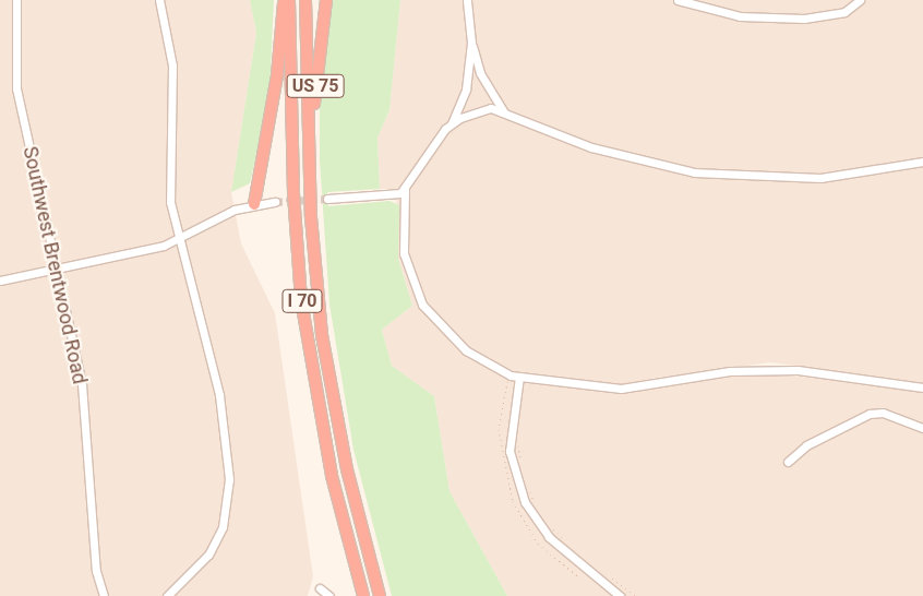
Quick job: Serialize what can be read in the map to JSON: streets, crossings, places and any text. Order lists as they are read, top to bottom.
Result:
{
  "streets": {
    "highway": ["US 75", "I 70"],
    "street": ["Southwest Brentwood Road"]
  },
  "crossings": [
    ["US 75", "I 70"]
  ]
}
